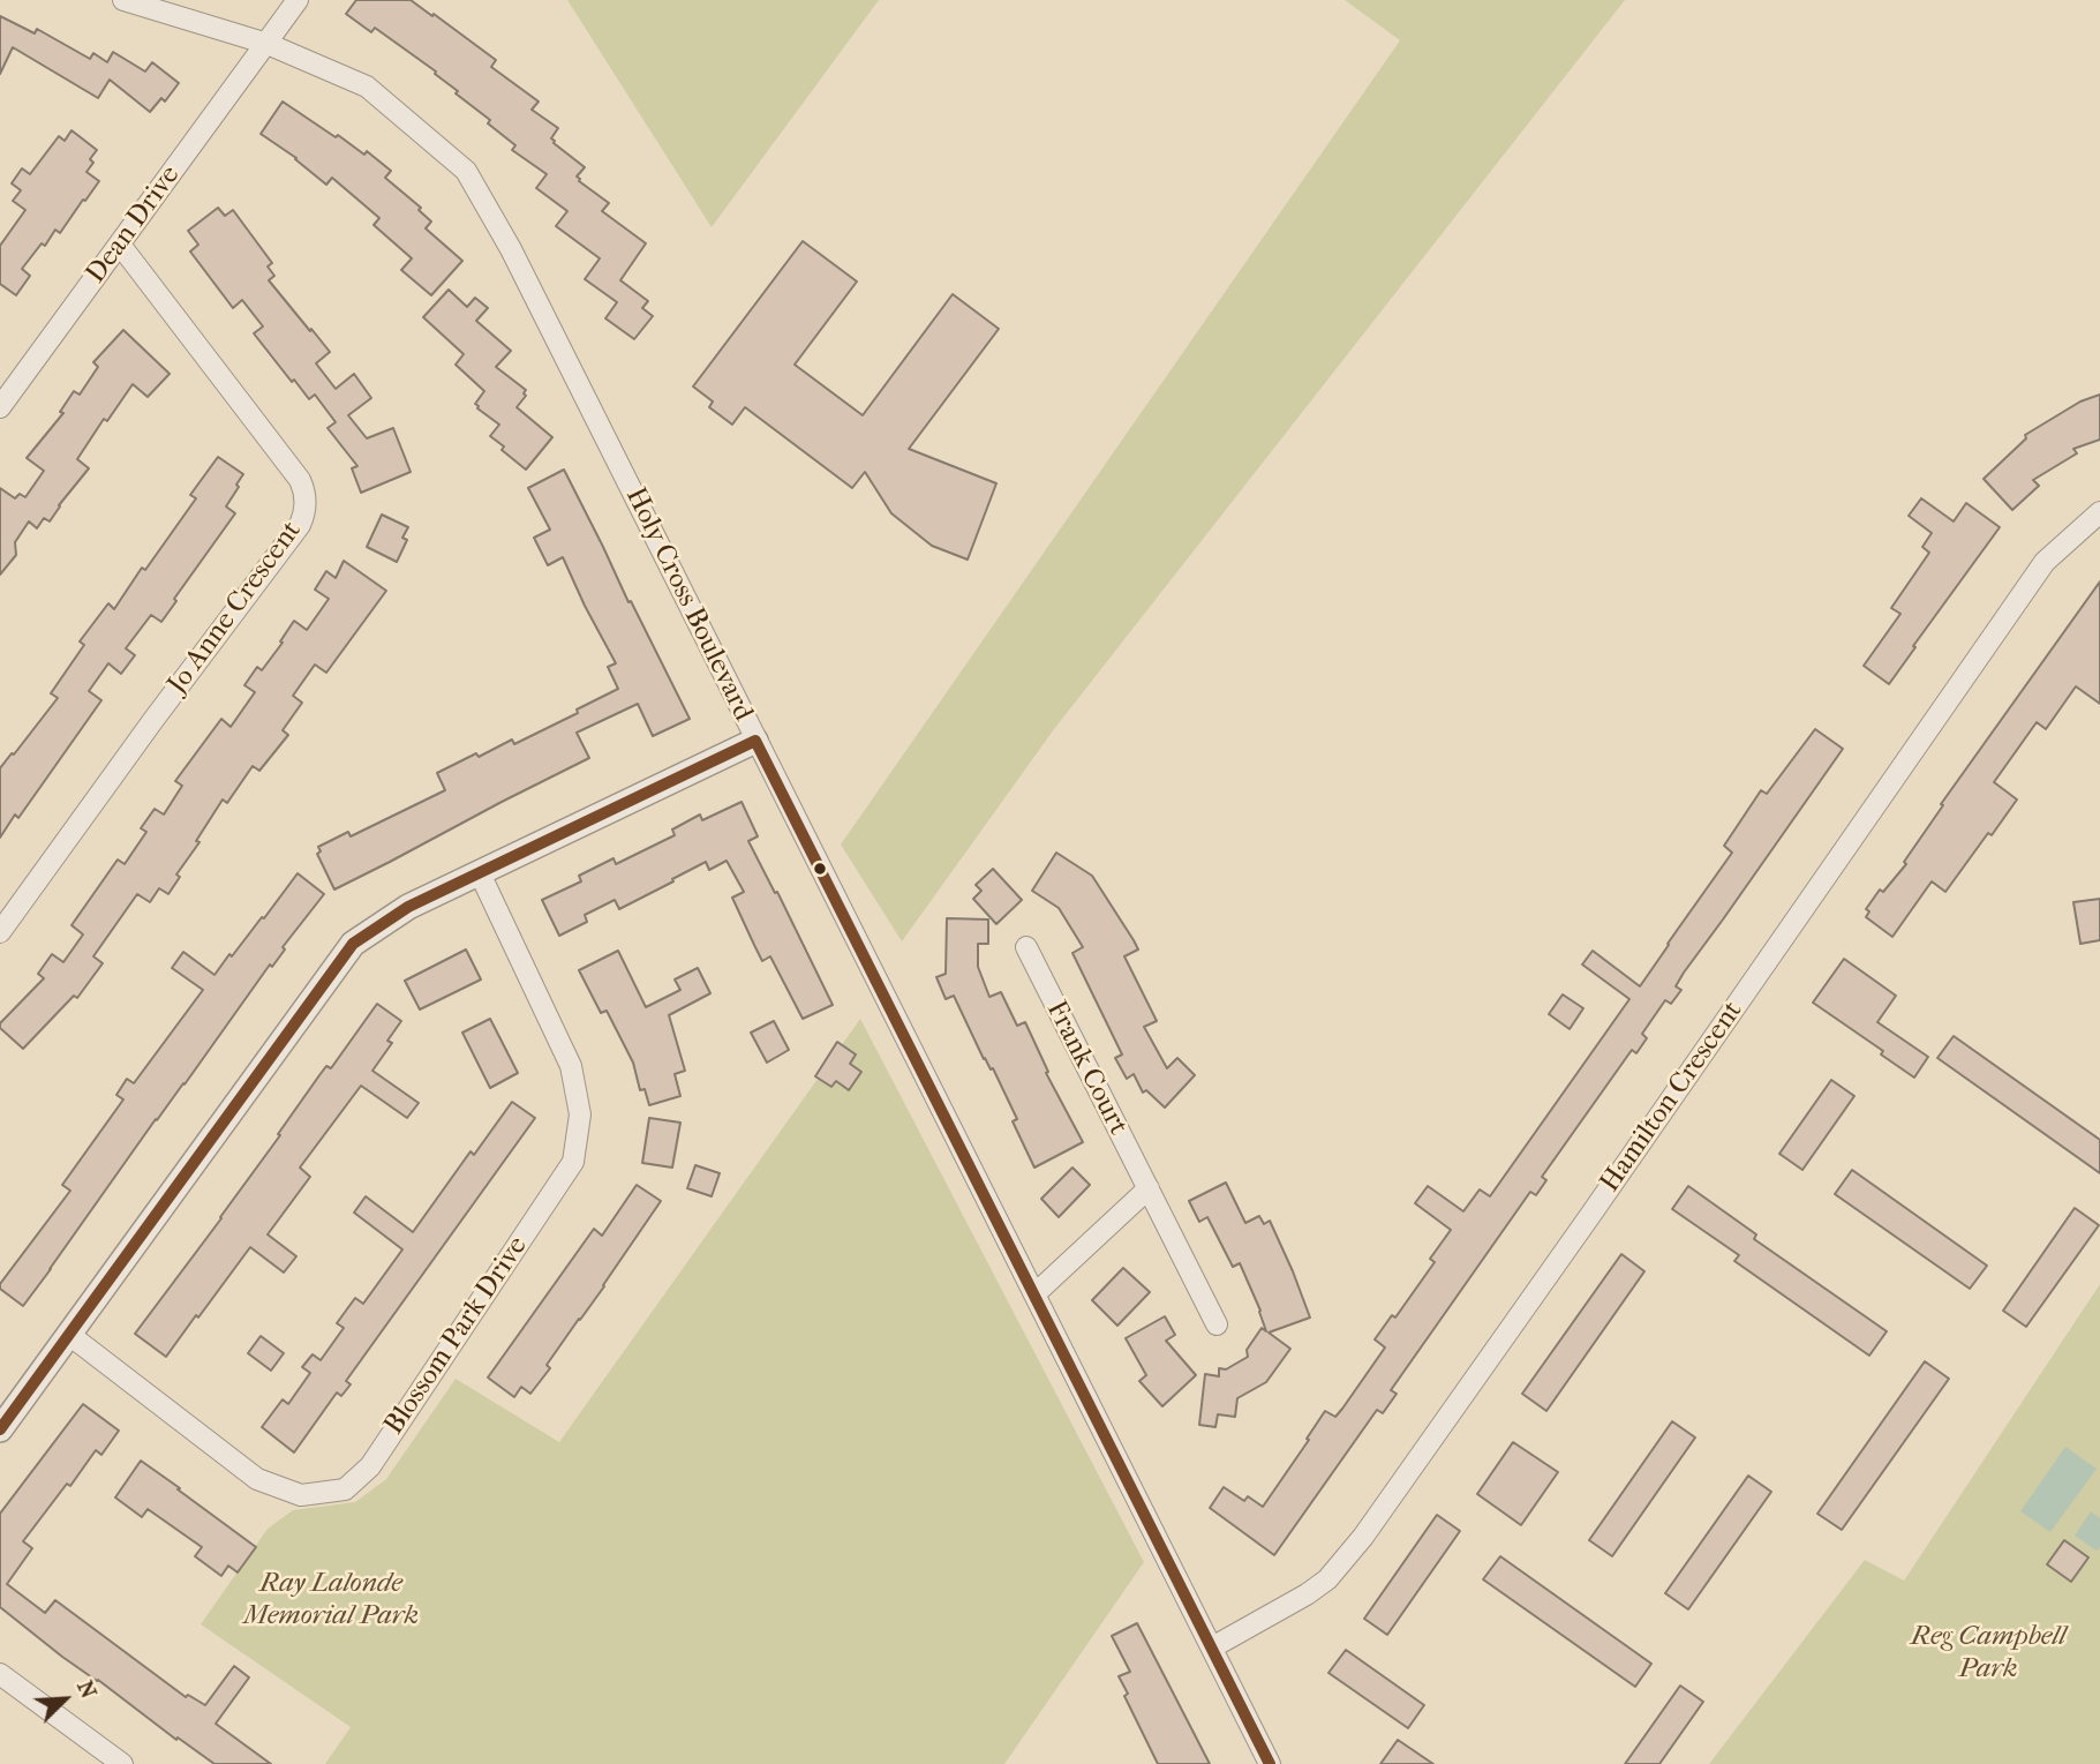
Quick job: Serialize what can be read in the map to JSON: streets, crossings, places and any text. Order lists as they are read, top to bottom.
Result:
{
  "streets": {
    "street": [
      "Dean Drive",
      "Holy Cross Boulevard",
      "Jo Anne Crescent",
      "Frank Court",
      "Hamilton Crescent",
      "Blossom Park Drive"
    ]
  },
  "crossings": [
    ["Dean Drive", "Holy Cross Boulevard"],
    ["Dean Drive", "Jo Anne Crescent"],
    ["Holy Cross Boulevard", "Hamilton Crescent"]
  ],
  "parks": ["Ray Lalonde Memorial Park", "Reg Campbell Park"],
  "north": "top right"
}
